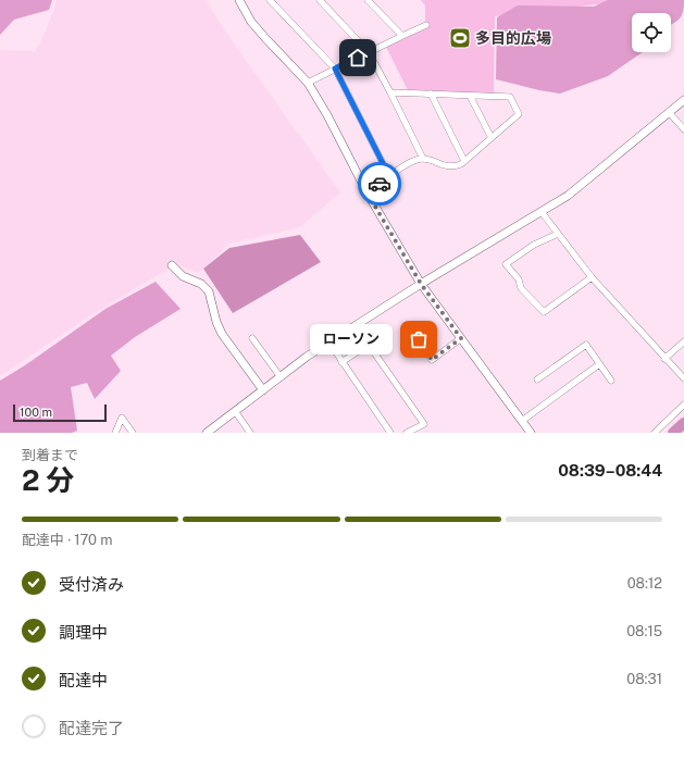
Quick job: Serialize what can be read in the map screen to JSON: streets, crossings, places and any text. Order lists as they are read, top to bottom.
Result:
{
  "places": {
    "sports": ["多目的広場"],
    "other": ["ローソン"]
  },
  "scale_bar": "100 m",
  "page": {
    "bubble": "ローソン",
    "scale": "100 m",
    "heading": ["2 分", "到着まで", "08:39–08:44"],
    "bar": "配達中 · 170 m",
    "list": [
      ["受付済み", "08:12"],
      ["調理中", "08:15"],
      ["配達中", "08:31"],
      "配達完了"
    ]
  }
}
